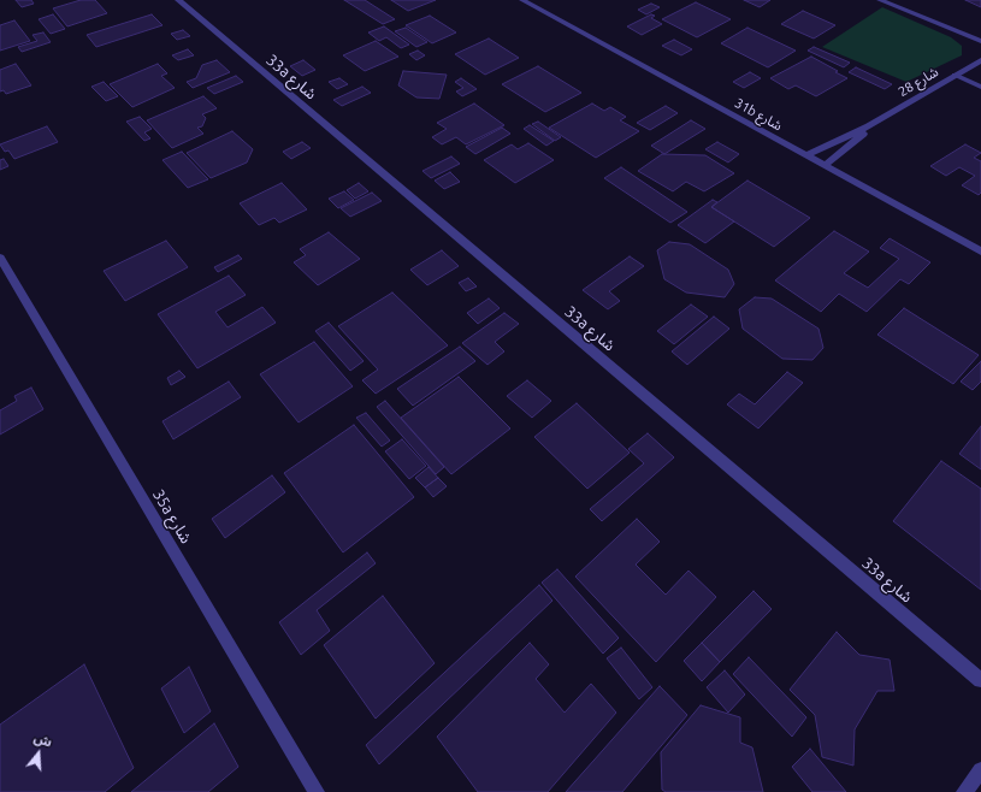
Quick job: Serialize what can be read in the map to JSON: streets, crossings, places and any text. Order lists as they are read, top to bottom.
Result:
{
  "streets": {
    "street": [
      "33a شارع",
      "شارع 28",
      "31b شارع",
      "35a شارع"
    ]
  },
  "crossings": [
    ["شارع 28", "31b شارع"]
  ],
  "north": "top"
}
